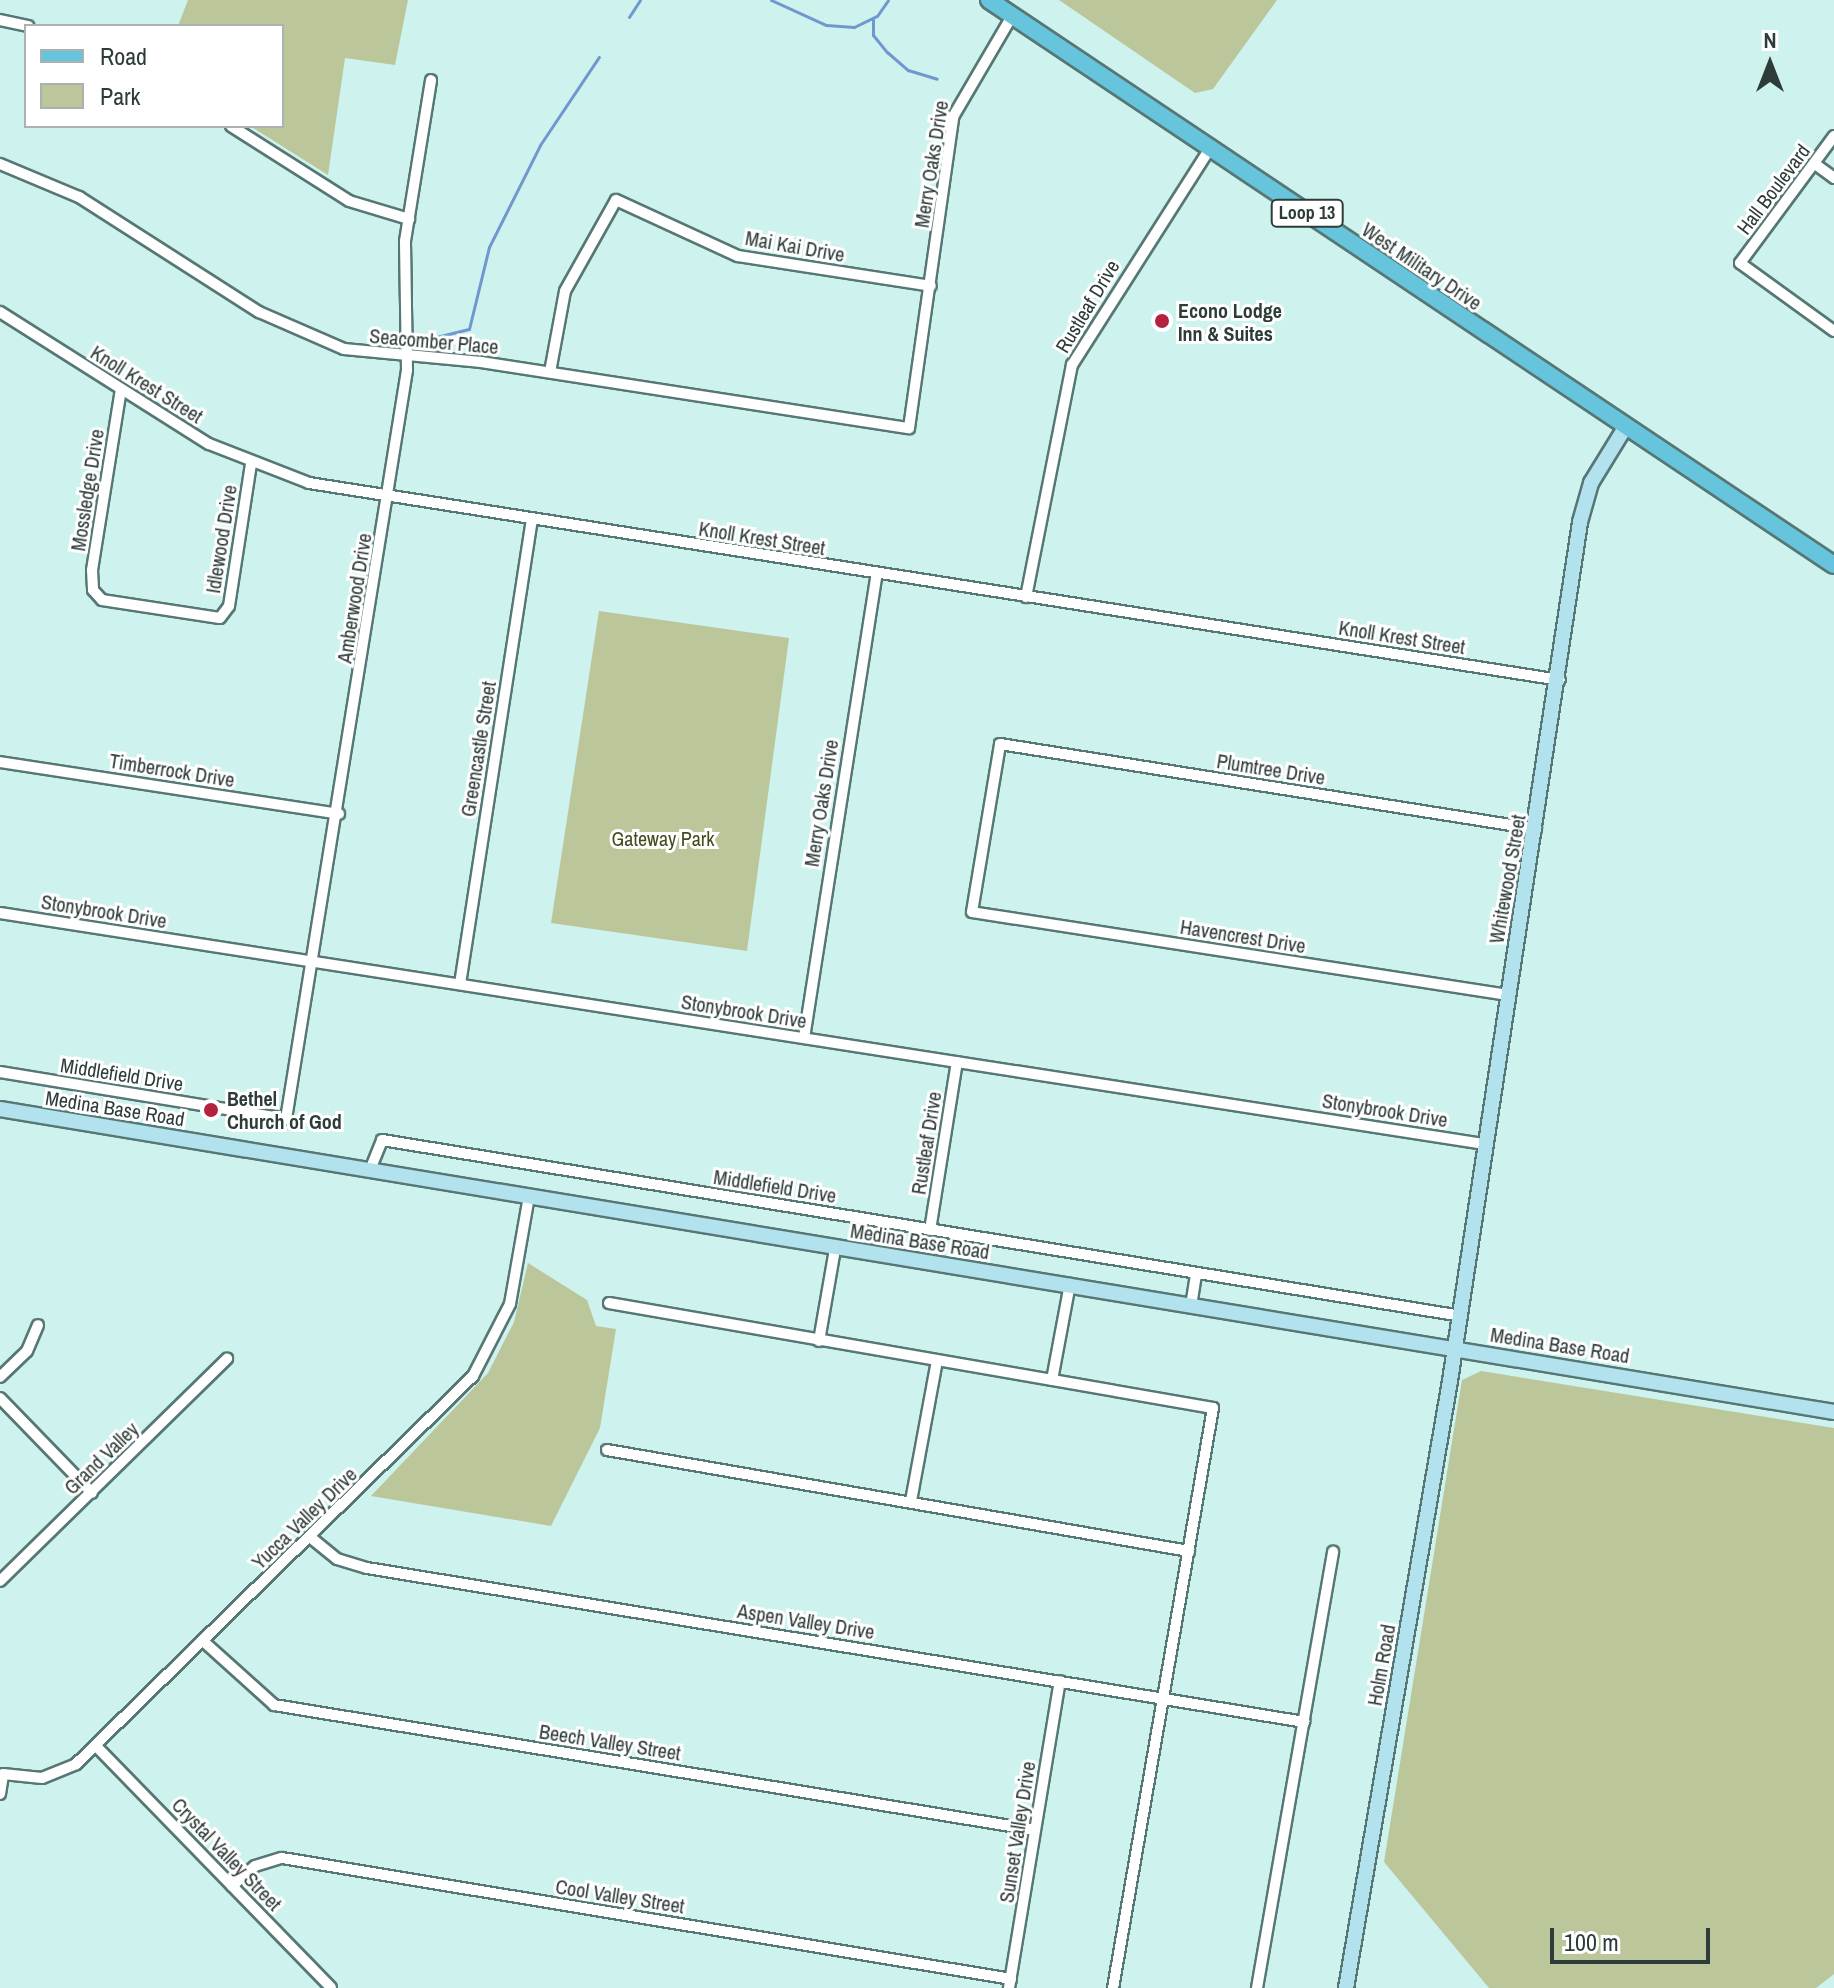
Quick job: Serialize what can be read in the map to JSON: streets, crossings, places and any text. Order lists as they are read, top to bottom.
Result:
{
  "streets": {
    "main road": ["Loop 13", "West Military Drive"],
    "street": [
      "Merry Oaks Drive",
      "Hall Boulevard",
      "Mai Kai Drive",
      "Rustleaf Drive",
      "Seacomber Place",
      "Knoll Krest Street",
      "Mossledge Drive",
      "Idlewood Drive",
      "Amberwood Drive",
      "Greencastle Street",
      "Plumtree Drive",
      "Timberrock Drive",
      "Whitewood Street",
      "Stonybrook Drive",
      "Havencrest Drive",
      "Middlefield Drive",
      "Medina Base Road",
      "Grand Valley",
      "Yucca Valley Drive",
      "Aspen Valley Drive",
      "Holm Road",
      "Beech Valley Street",
      "Sunset Valley Drive",
      "Crystal Valley Street",
      "Cool Valley Street"
    ]
  },
  "crossings": [
    ["Merry Oaks Drive", "Mai Kai Drive"],
    ["Merry Oaks Drive", "West Military Drive"],
    ["Merry Oaks Drive", "Seacomber Place"],
    ["Merry Oaks Drive", "Knoll Krest Street"],
    ["Merry Oaks Drive", "Stonybrook Drive"],
    ["Mai Kai Drive", "Seacomber Place"],
    ["West Military Drive", "Rustleaf Drive"],
    ["West Military Drive", "Whitewood Street"],
    ["Rustleaf Drive", "Knoll Krest Street"],
    ["Rustleaf Drive", "Stonybrook Drive"],
    ["Rustleaf Drive", "Middlefield Drive"],
    ["Seacomber Place", "Amberwood Drive"],
    ["Knoll Krest Street", "Mossledge Drive"],
    ["Knoll Krest Street", "Idlewood Drive"],
    ["Knoll Krest Street", "Amberwood Drive"],
    ["Knoll Krest Street", "Greencastle Street"],
    ["Knoll Krest Street", "Whitewood Street"],
    ["Mossledge Drive", "Idlewood Drive"],
    ["Amberwood Drive", "Timberrock Drive"],
    ["Amberwood Drive", "Stonybrook Drive"],
    ["Amberwood Drive", "Middlefield Drive"],
    ["Greencastle Street", "Stonybrook Drive"],
    ["Plumtree Drive", "Whitewood Street"],
    ["Plumtree Drive", "Havencrest Drive"],
    ["Whitewood Street", "Stonybrook Drive"],
    ["Whitewood Street", "Havencrest Drive"],
    ["Whitewood Street", "Middlefield Drive"],
    ["Whitewood Street", "Medina Base Road"],
    ["Whitewood Street", "Holm Road"],
    ["Middlefield Drive", "Medina Base Road"],
    ["Medina Base Road", "Yucca Valley Drive"],
    ["Medina Base Road", "Holm Road"],
    ["Yucca Valley Drive", "Aspen Valley Drive"],
    ["Yucca Valley Drive", "Beech Valley Street"],
    ["Yucca Valley Drive", "Crystal Valley Street"],
    ["Aspen Valley Drive", "Sunset Valley Drive"],
    ["Beech Valley Street", "Sunset Valley Drive"],
    ["Sunset Valley Drive", "Cool Valley Street"],
    ["Crystal Valley Street", "Cool Valley Street"]
  ],
  "parks": ["Gateway Park"],
  "places": ["Econo Lodge Inn & Suites", "Bethel Church of God"],
  "legend": ["Road", "Park"],
  "scale_bar": "100 m",
  "north": "top"
}
